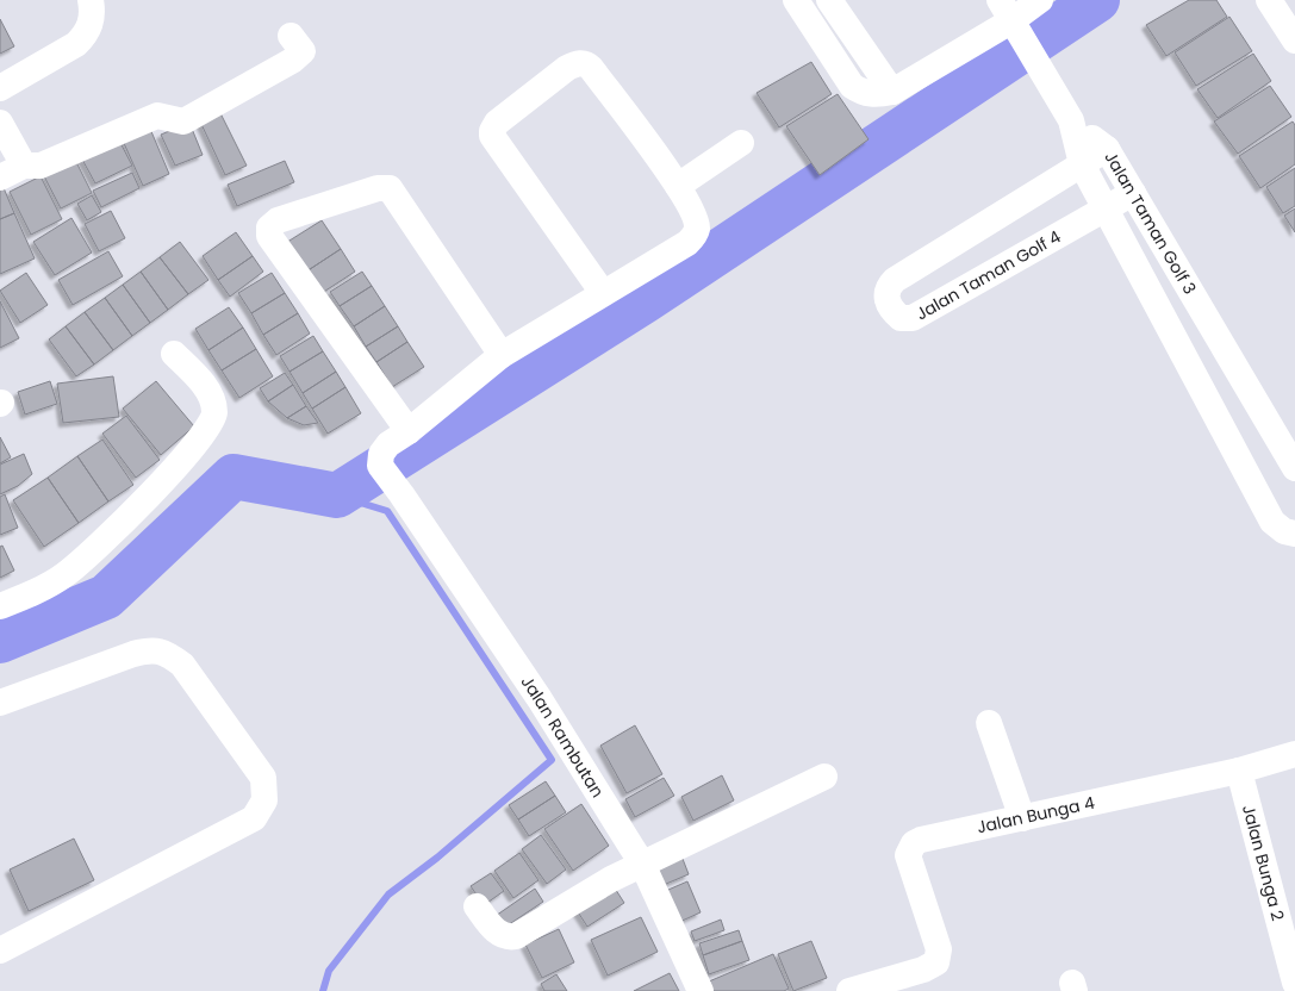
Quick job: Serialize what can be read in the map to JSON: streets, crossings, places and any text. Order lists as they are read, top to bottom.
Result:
{
  "streets": {
    "street": [
      "Jalan Taman Golf 3",
      "Jalan Taman Golf 4",
      "Jalan Rambutan",
      "Jalan Bunga 4",
      "Jalan Bunga 2"
    ]
  },
  "crossings": [
    ["Jalan Taman Golf 3", "Jalan Taman Golf 4"],
    ["Jalan Bunga 4", "Jalan Bunga 2"]
  ]
}
